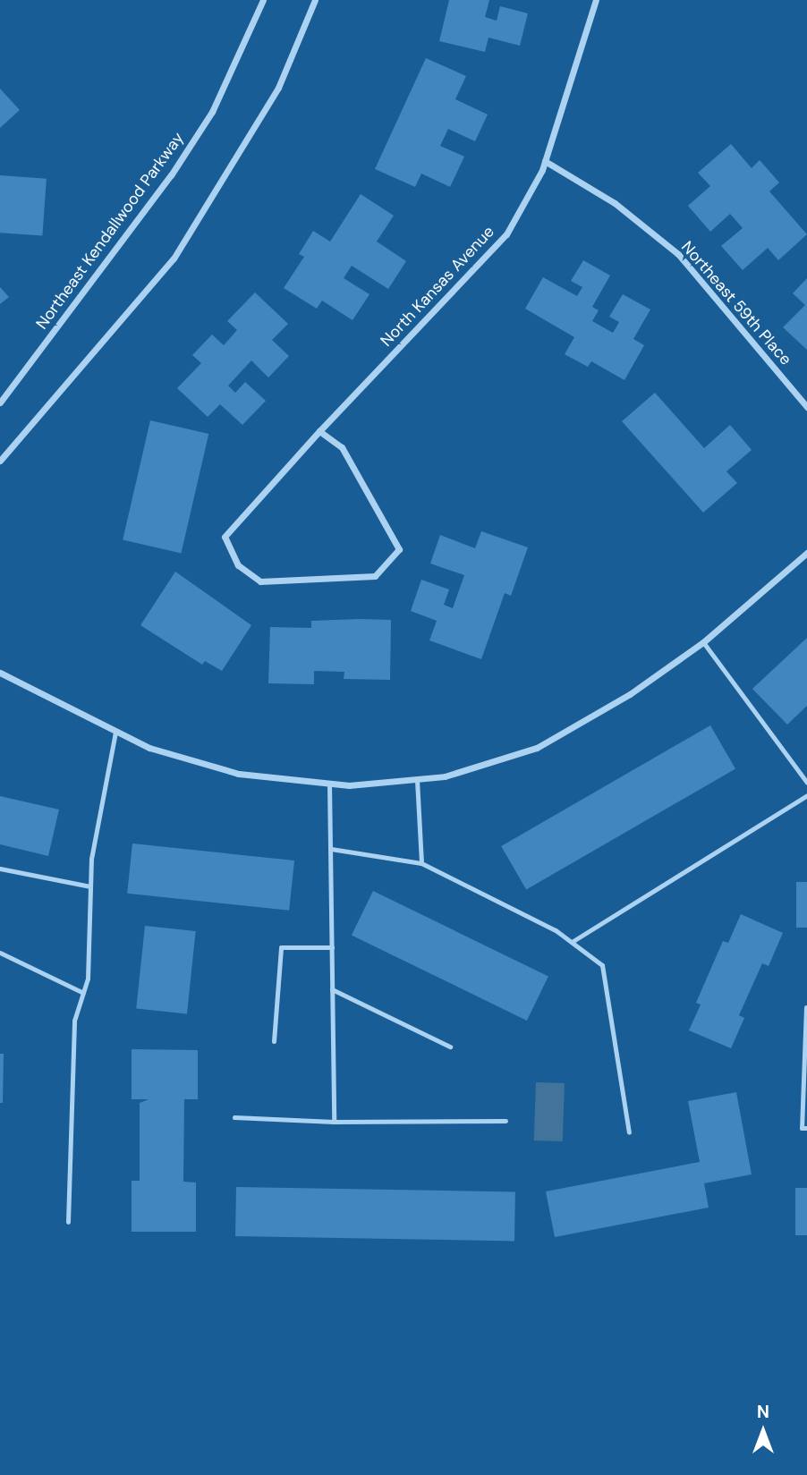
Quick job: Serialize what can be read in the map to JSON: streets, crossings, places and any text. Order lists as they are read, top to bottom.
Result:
{
  "streets": {
    "street": ["Northeast Kendallwood Parkway", "North Kansas Avenue", "Northeast 59th Place"]
  },
  "crossings": [
    ["North Kansas Avenue", "Northeast 59th Place"]
  ],
  "north": "top"
}
